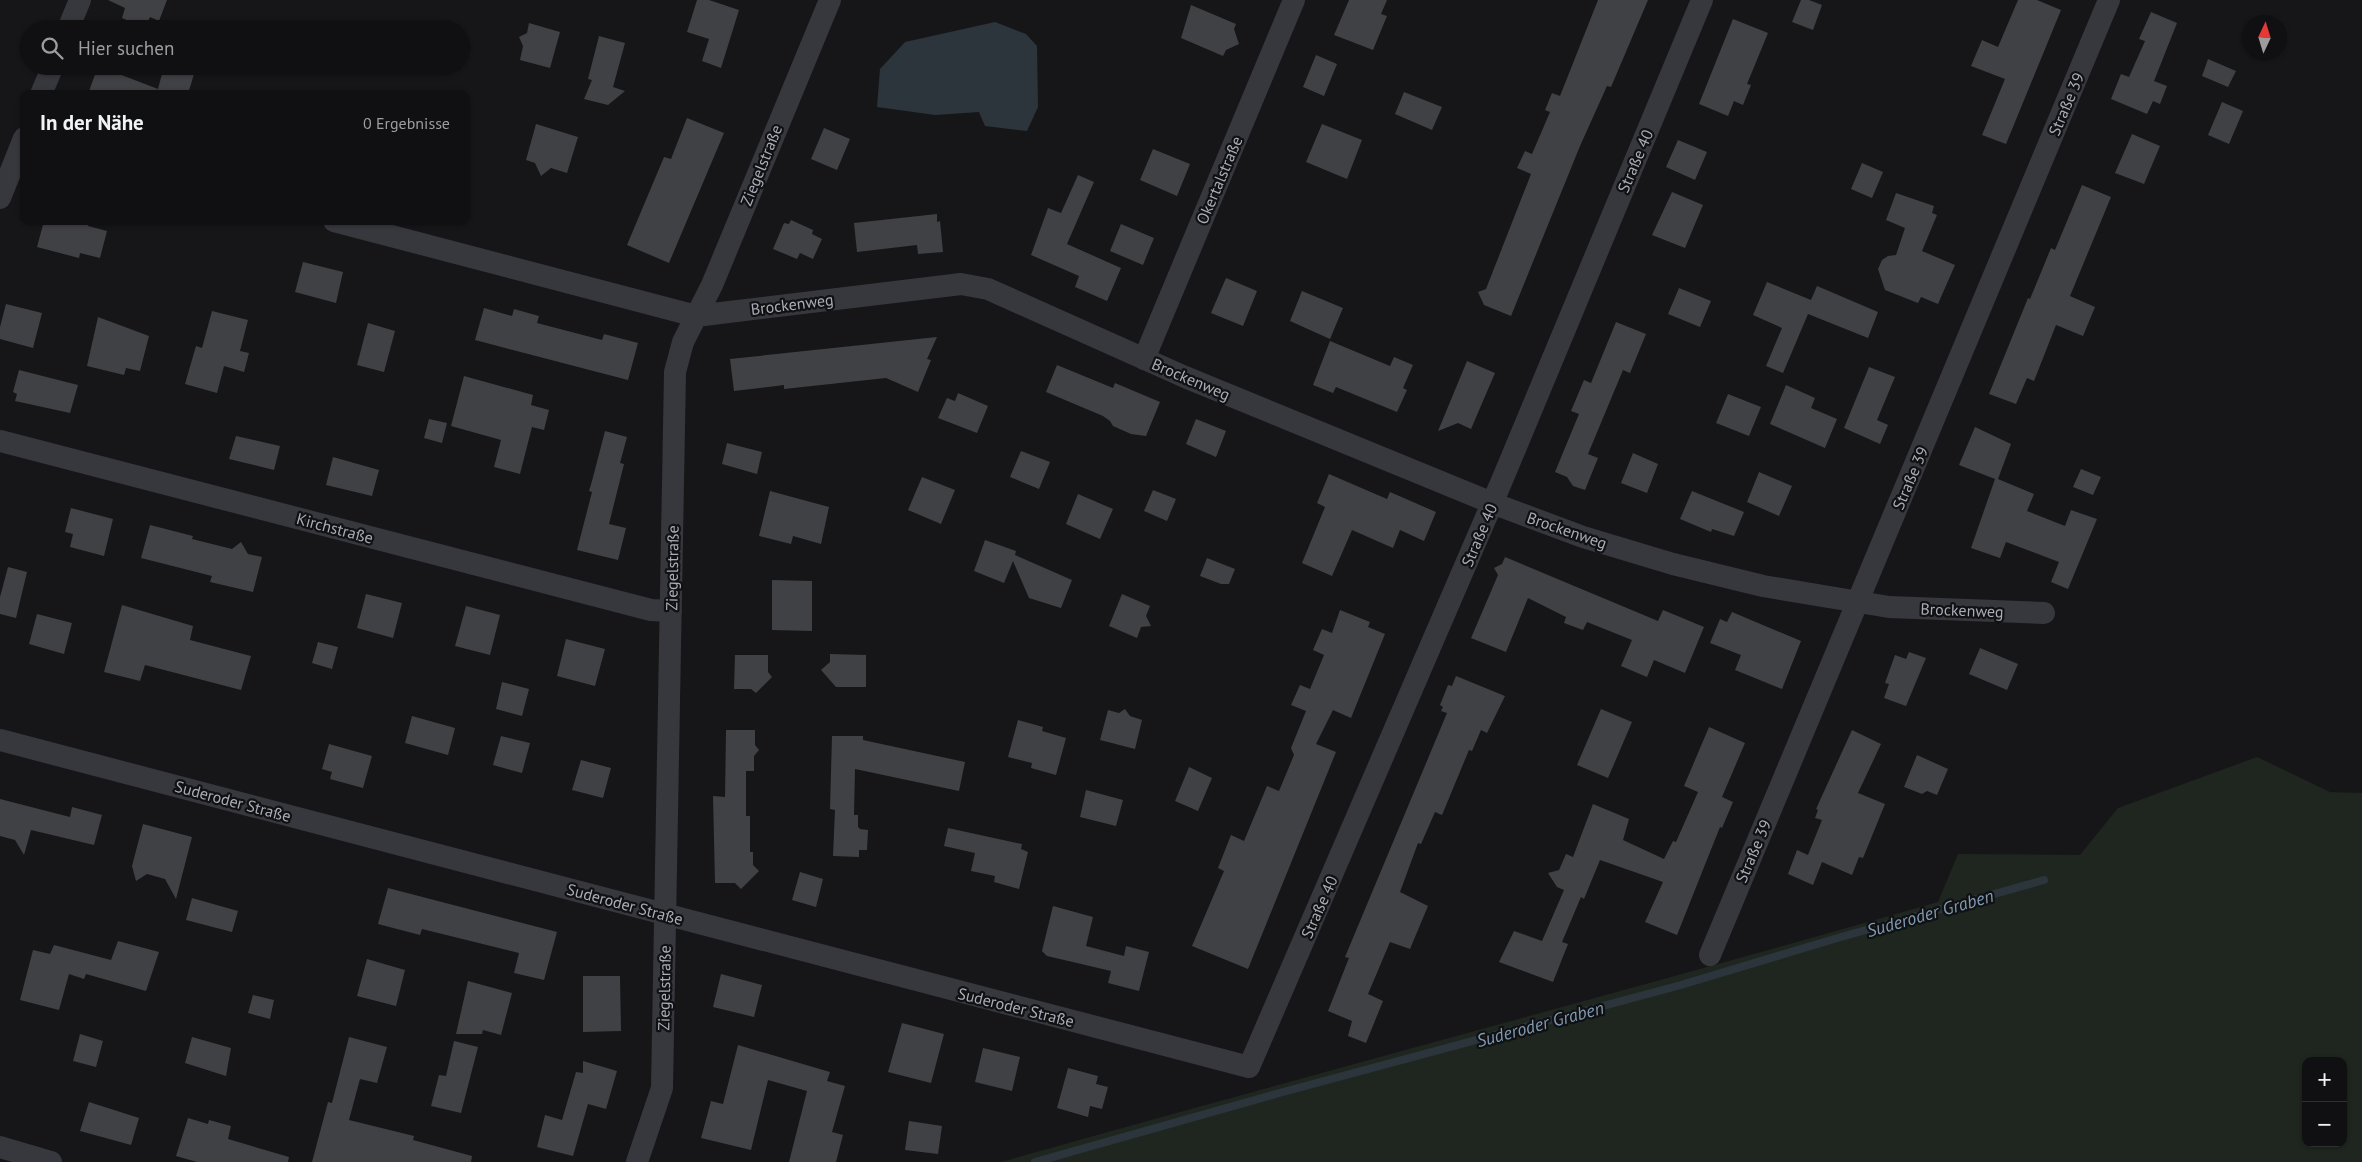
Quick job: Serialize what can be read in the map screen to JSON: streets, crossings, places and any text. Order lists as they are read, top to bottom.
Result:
{
  "streets": {
    "street": [
      "Straße 39",
      "Straße 40",
      "Ziegelstraße",
      "Okertalstraße",
      "Brockenweg",
      "Kirchstraße",
      "Suderoder Straße"
    ]
  },
  "crossings": [
    ["Straße 39", "Brockenweg"],
    ["Straße 40", "Brockenweg"],
    ["Straße 40", "Suderoder Straße"],
    ["Ziegelstraße", "Brockenweg"],
    ["Ziegelstraße", "Kirchstraße"],
    ["Ziegelstraße", "Suderoder Straße"],
    ["Okertalstraße", "Brockenweg"]
  ],
  "water": ["Suderoder Graben"],
  "north": "top",
  "page": {
    "search": "Hier suchen",
    "heading": ["In der Nähe", "0 Ergebnisse"],
    "map_buttons": ["+", "−"]
  }
}
